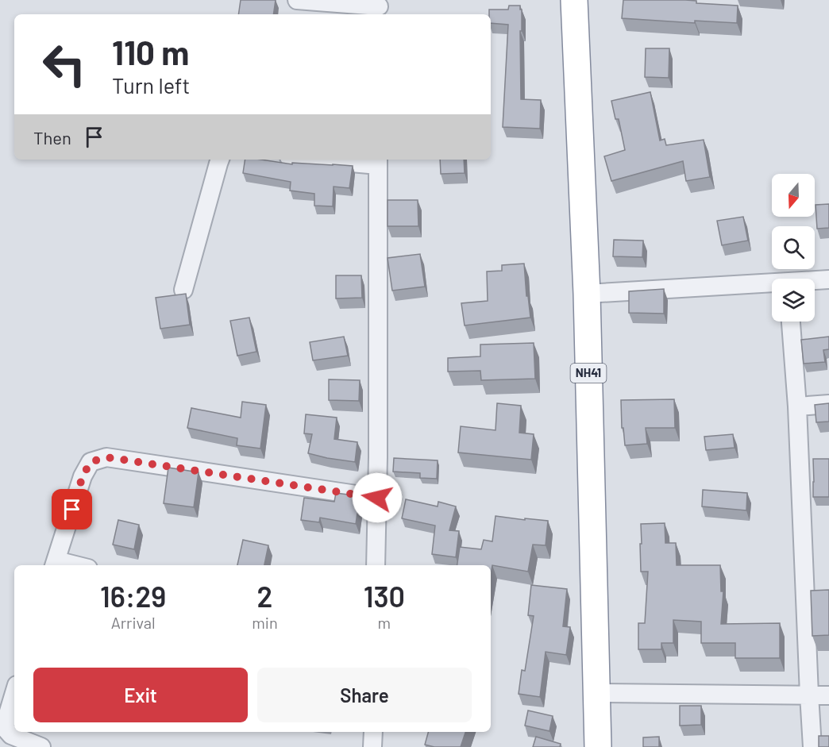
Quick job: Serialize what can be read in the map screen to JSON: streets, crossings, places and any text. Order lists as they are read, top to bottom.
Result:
{
  "streets": {
    "highway": ["NH41"]
  },
  "north": "bottom",
  "page": {
    "turn": ["110 m", "Turn left"],
    "then": "Then",
    "eta": [
      "16:29",
      "Arrival",
      "2",
      "min",
      "130",
      "m"
    ],
    "buttons": ["Exit", "Share"]
  }
}
